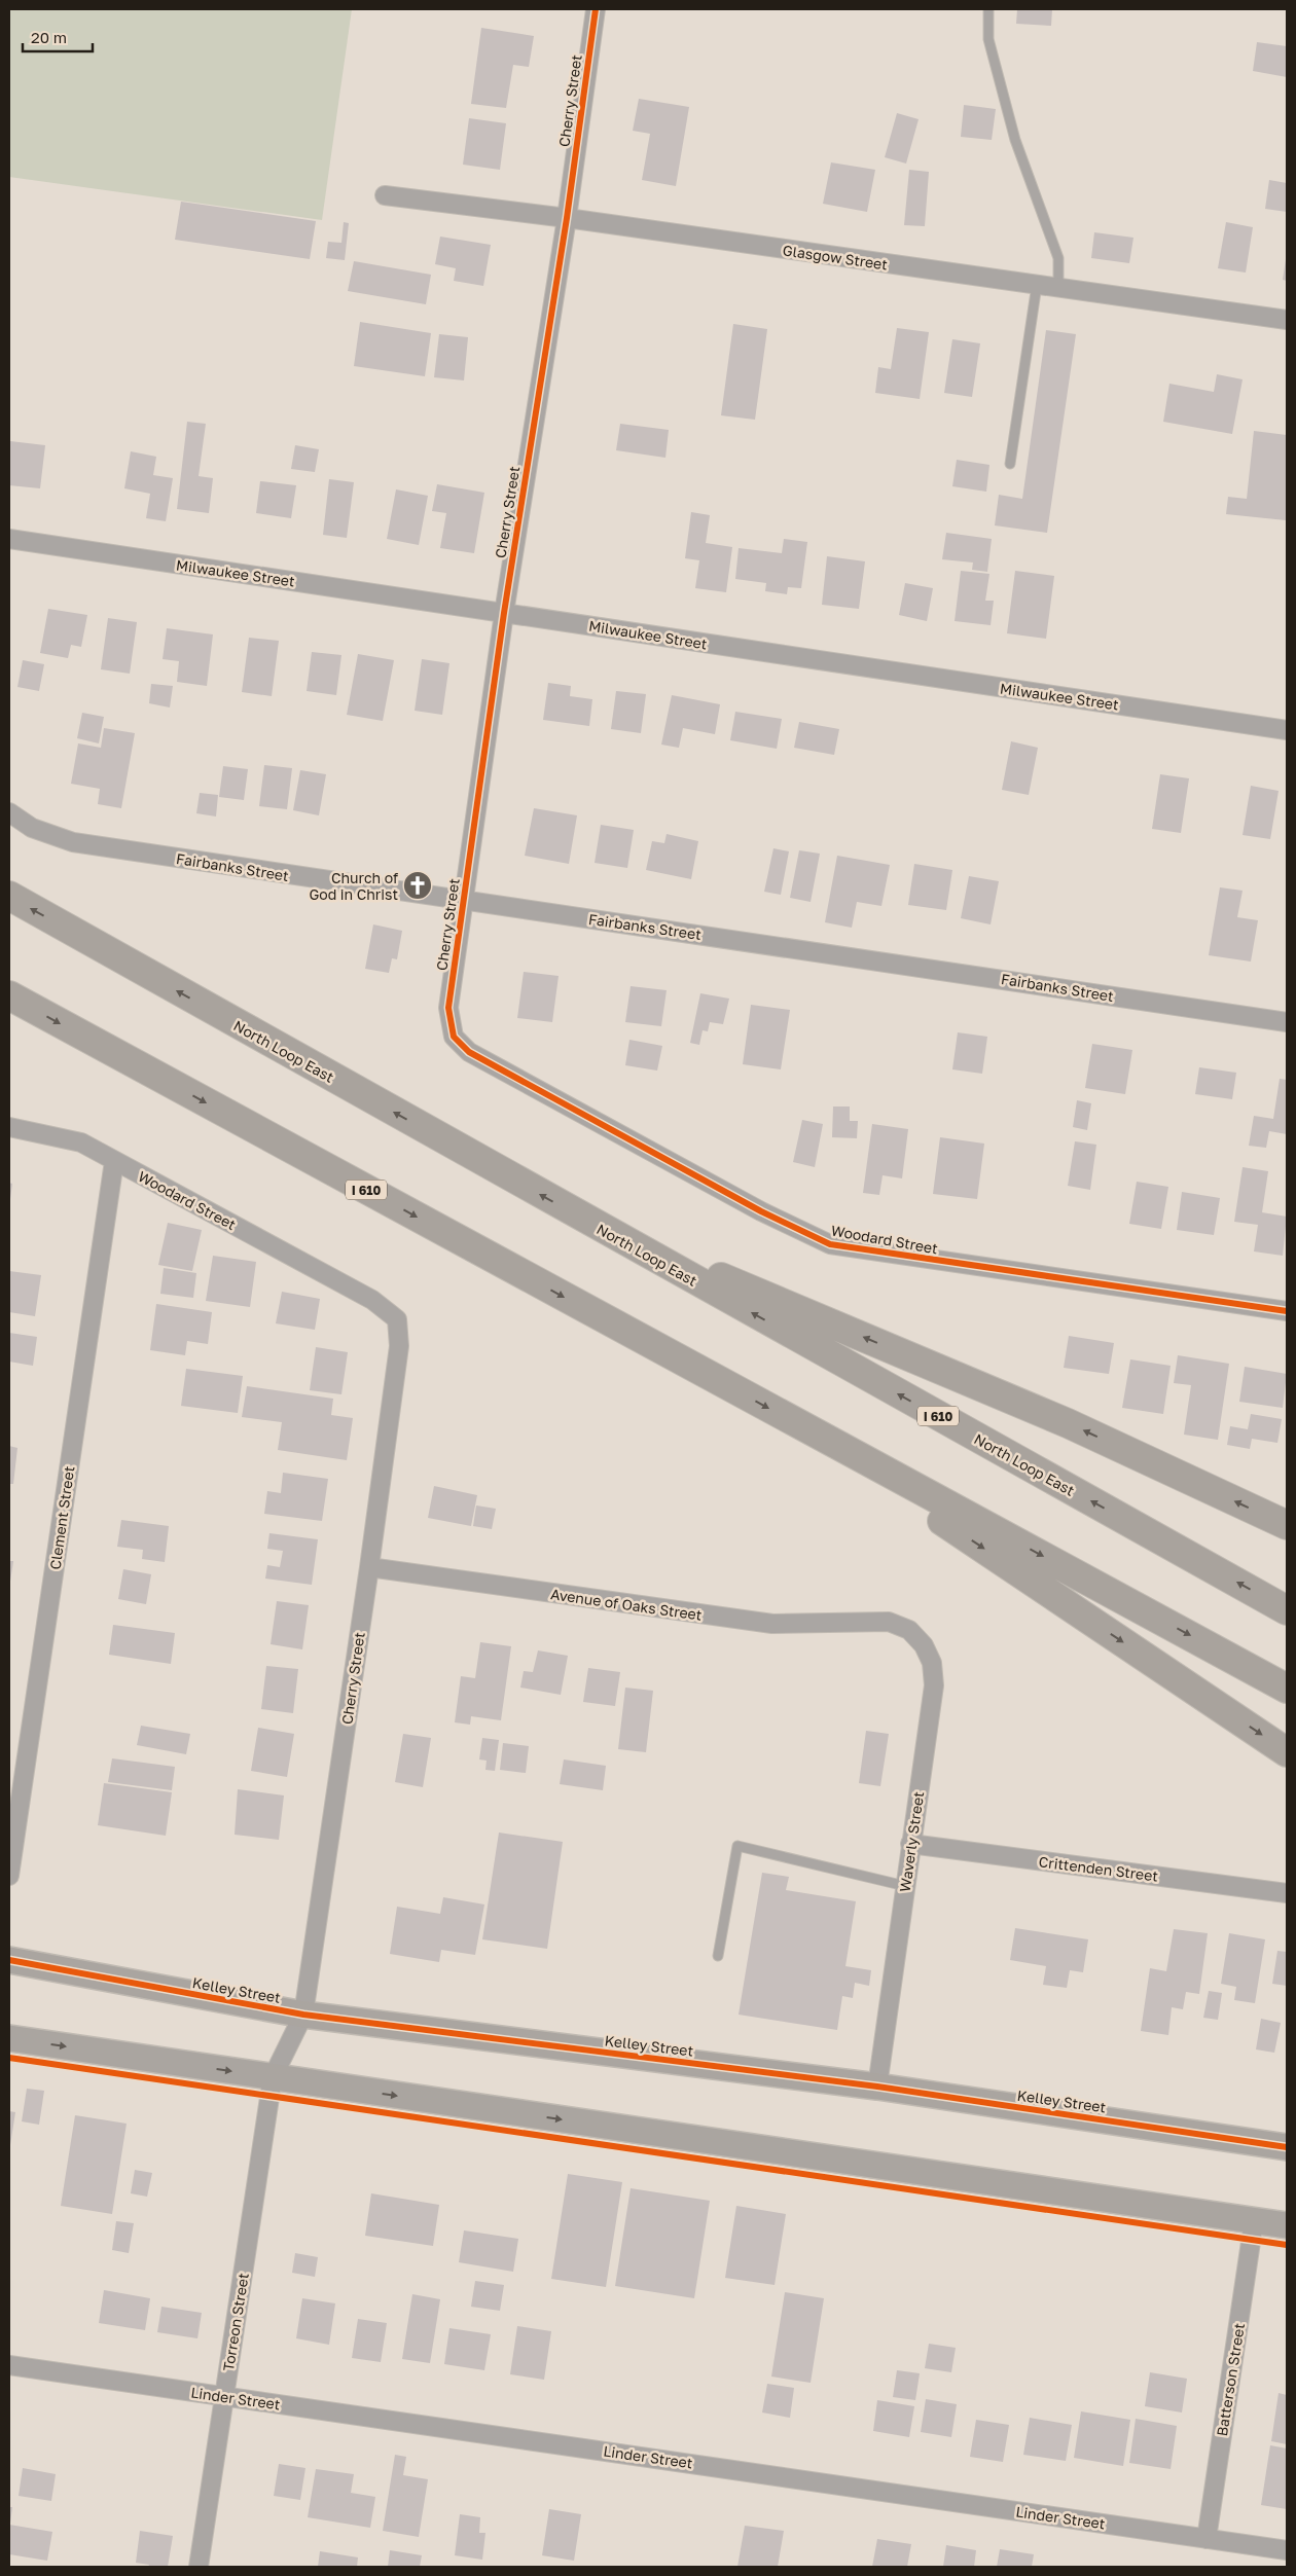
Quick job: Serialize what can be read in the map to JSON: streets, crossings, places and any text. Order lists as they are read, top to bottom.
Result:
{
  "streets": {
    "highway": ["North Loop East", "I 610"],
    "main road": ["Kelley Street"],
    "street": [
      "Cherry Street",
      "Glasgow Street",
      "Milwaukee Street",
      "Fairbanks Street",
      "Woodard Street",
      "Clement Street",
      "Avenue of Oaks Street",
      "Waverly Street",
      "Crittenden Street",
      "Torreon Street",
      "Batterson Street",
      "Linder Street"
    ]
  },
  "crossings": [
    ["Cherry Street", "Glasgow Street"],
    ["Cherry Street", "Milwaukee Street"],
    ["Cherry Street", "Fairbanks Street"],
    ["Cherry Street", "Woodard Street"],
    ["Cherry Street", "Avenue of Oaks Street"],
    ["Cherry Street", "Kelley Street"],
    ["Cherry Street", "Torreon Street"],
    ["Woodard Street", "Clement Street"],
    ["Avenue of Oaks Street", "Waverly Street"],
    ["Waverly Street", "Crittenden Street"],
    ["Waverly Street", "Kelley Street"],
    ["Torreon Street", "Linder Street"],
    ["Batterson Street", "Linder Street"]
  ],
  "places": {
    "church": ["Church of God in Christ"]
  },
  "scale_bar": "20 m"
}
